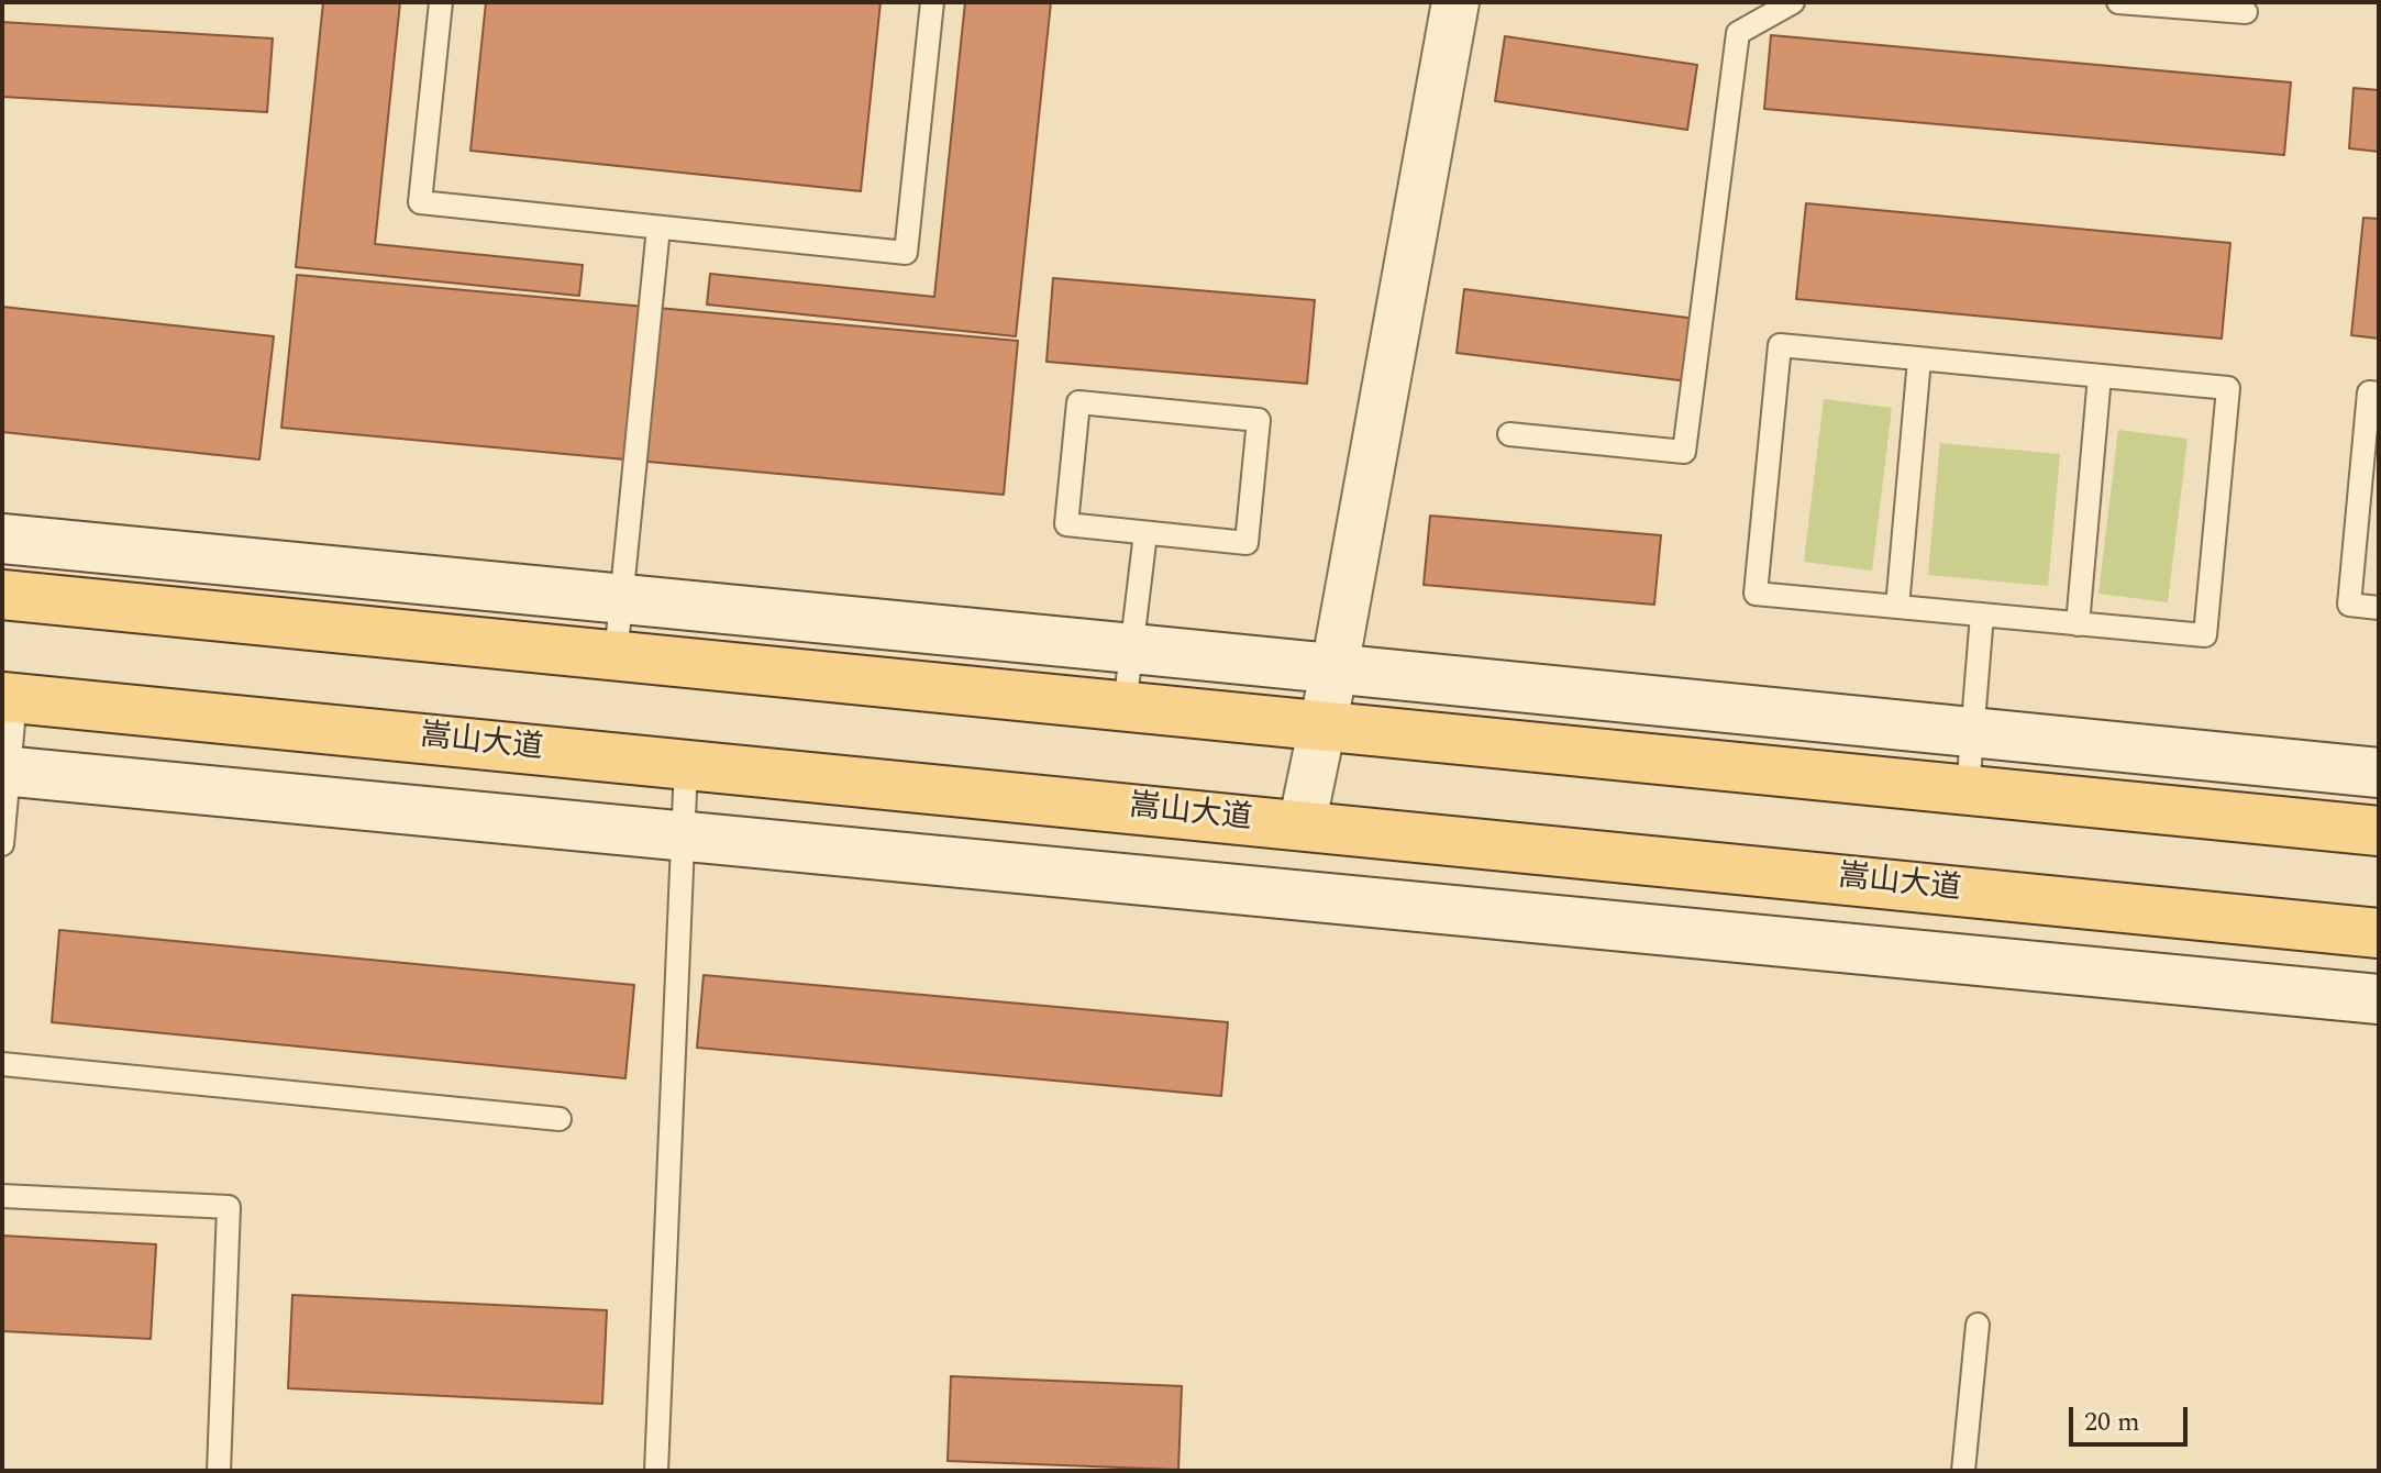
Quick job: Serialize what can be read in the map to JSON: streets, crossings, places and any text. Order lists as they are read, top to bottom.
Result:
{
  "streets": {
    "main road": ["嵩山大道"]
  },
  "scale_bar": "20 m"
}
